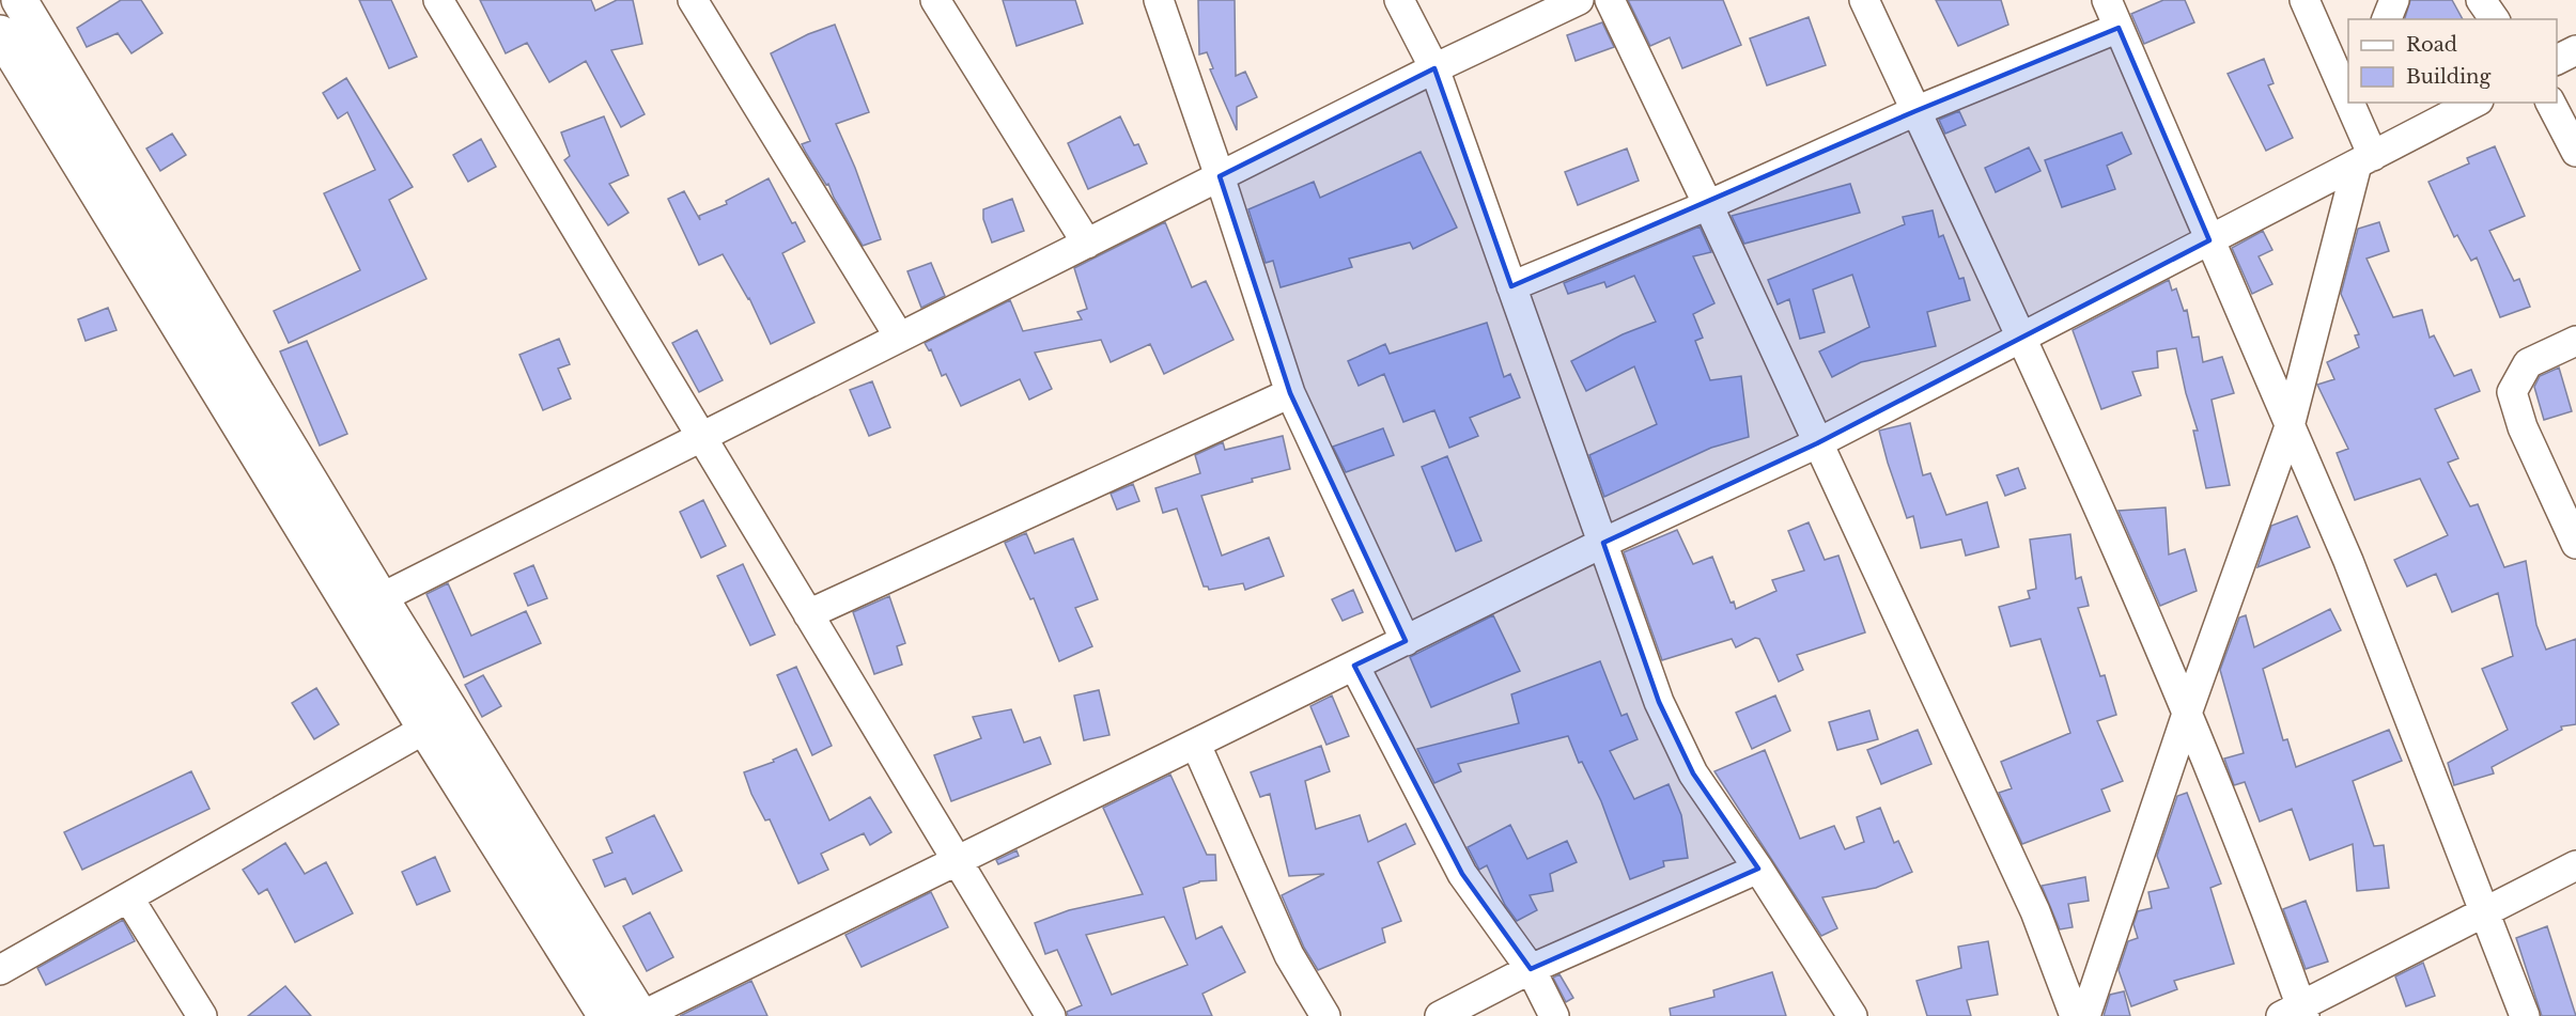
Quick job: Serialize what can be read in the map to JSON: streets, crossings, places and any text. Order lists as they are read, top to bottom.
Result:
{
  "legend": ["Road", "Building"]
}
